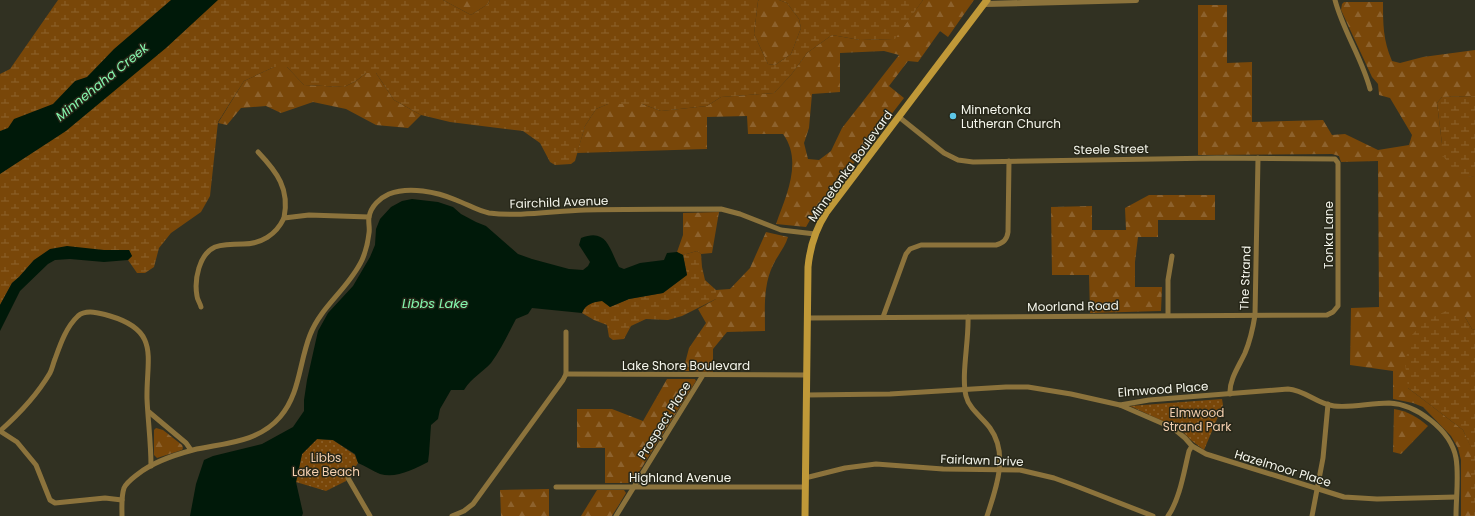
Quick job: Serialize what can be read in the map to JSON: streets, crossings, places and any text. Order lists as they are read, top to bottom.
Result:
{
  "streets": {
    "main road": ["Minnetonka Boulevard"],
    "street": [
      "Steele Street",
      "Fairchild Avenue",
      "Tonka Lane",
      "The Strand",
      "Moorland Road",
      "Lake Shore Boulevard",
      "Elmwood Place",
      "Prospect Place",
      "Fairlawn Drive",
      "Hazelmoor Place",
      "Highland Avenue"
    ]
  },
  "crossings": [
    ["Steele Street", "Minnetonka Boulevard"],
    ["Steele Street", "Tonka Lane"],
    ["Steele Street", "The Strand"],
    ["Minnetonka Boulevard", "Fairchild Avenue"],
    ["Minnetonka Boulevard", "Moorland Road"],
    ["Minnetonka Boulevard", "Lake Shore Boulevard"],
    ["Minnetonka Boulevard", "Elmwood Place"],
    ["Minnetonka Boulevard", "Fairlawn Drive"],
    ["Minnetonka Boulevard", "Highland Avenue"],
    ["Tonka Lane", "Moorland Road"],
    ["The Strand", "Moorland Road"],
    ["The Strand", "Elmwood Place"],
    ["Lake Shore Boulevard", "Prospect Place"],
    ["Elmwood Place", "Hazelmoor Place"],
    ["Prospect Place", "Highland Avenue"]
  ],
  "water": ["Minnehaha Creek", "Libbs Lake"],
  "parks": ["Elmwood Strand Park", "Libbs Lake Beach"],
  "places": ["Minnetonka Lutheran Church"]
}
